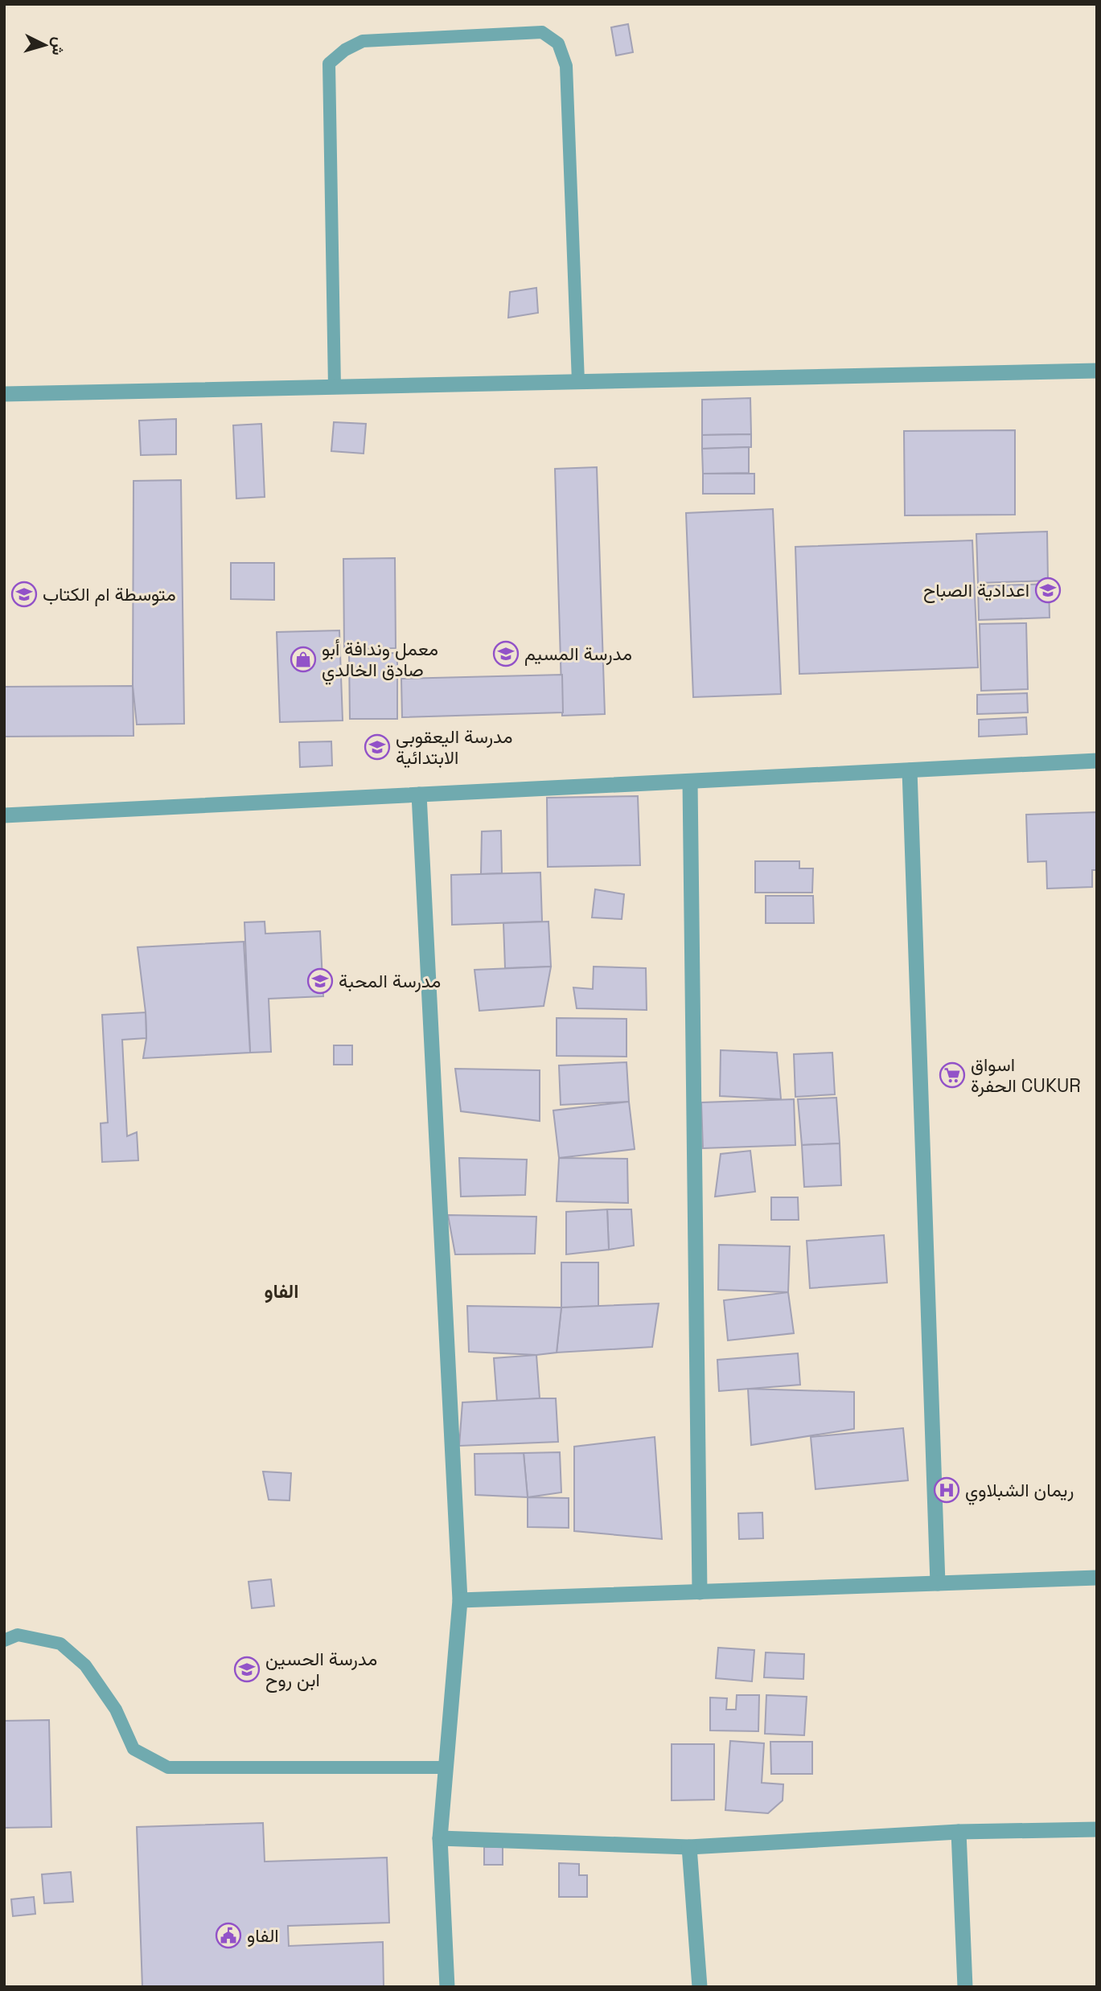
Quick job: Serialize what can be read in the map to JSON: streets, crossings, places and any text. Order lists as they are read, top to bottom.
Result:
{
  "districts": ["الفاو"],
  "places": {
    "school or university": [
      "اعدادية الصباح",
      "متوسطة ام الكتاب",
      "مدرسة المسيم",
      "مدرسة اليعقوبي الابتدائية",
      "مدرسة المحبة",
      "مدرسة الحسين ابن روح"
    ],
    "shop": ["معمل وندافة أبو صادق الخالدي"],
    "supermarket": ["اسواق الحفرة CUKUR"],
    "hospital": ["ريمان الشبلاوي"],
    "public building": ["الفاو"]
  },
  "north": "right"
}
